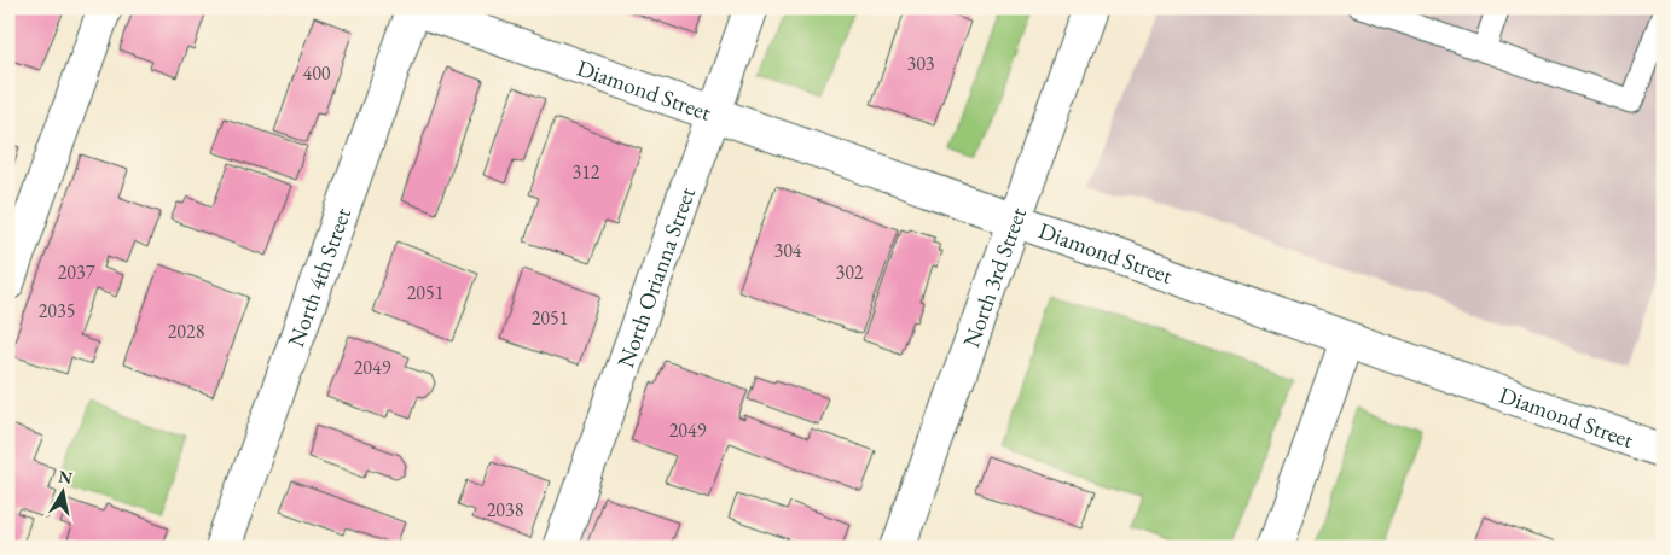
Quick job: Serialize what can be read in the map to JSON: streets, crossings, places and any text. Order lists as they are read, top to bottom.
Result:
{
  "streets": {
    "street": [
      "Diamond Street",
      "North 4th Street",
      "North Orianna Street",
      "North 3rd Street"
    ]
  },
  "crossings": [
    ["Diamond Street", "North 4th Street"],
    ["Diamond Street", "North Orianna Street"],
    ["Diamond Street", "North 3rd Street"]
  ],
  "house_numbers": [
    "303",
    "400",
    "312",
    "304",
    "2037",
    "302",
    "2051",
    "2035",
    "2051",
    "2028",
    "2049",
    "2049",
    "2038"
  ],
  "north": "top"
}
